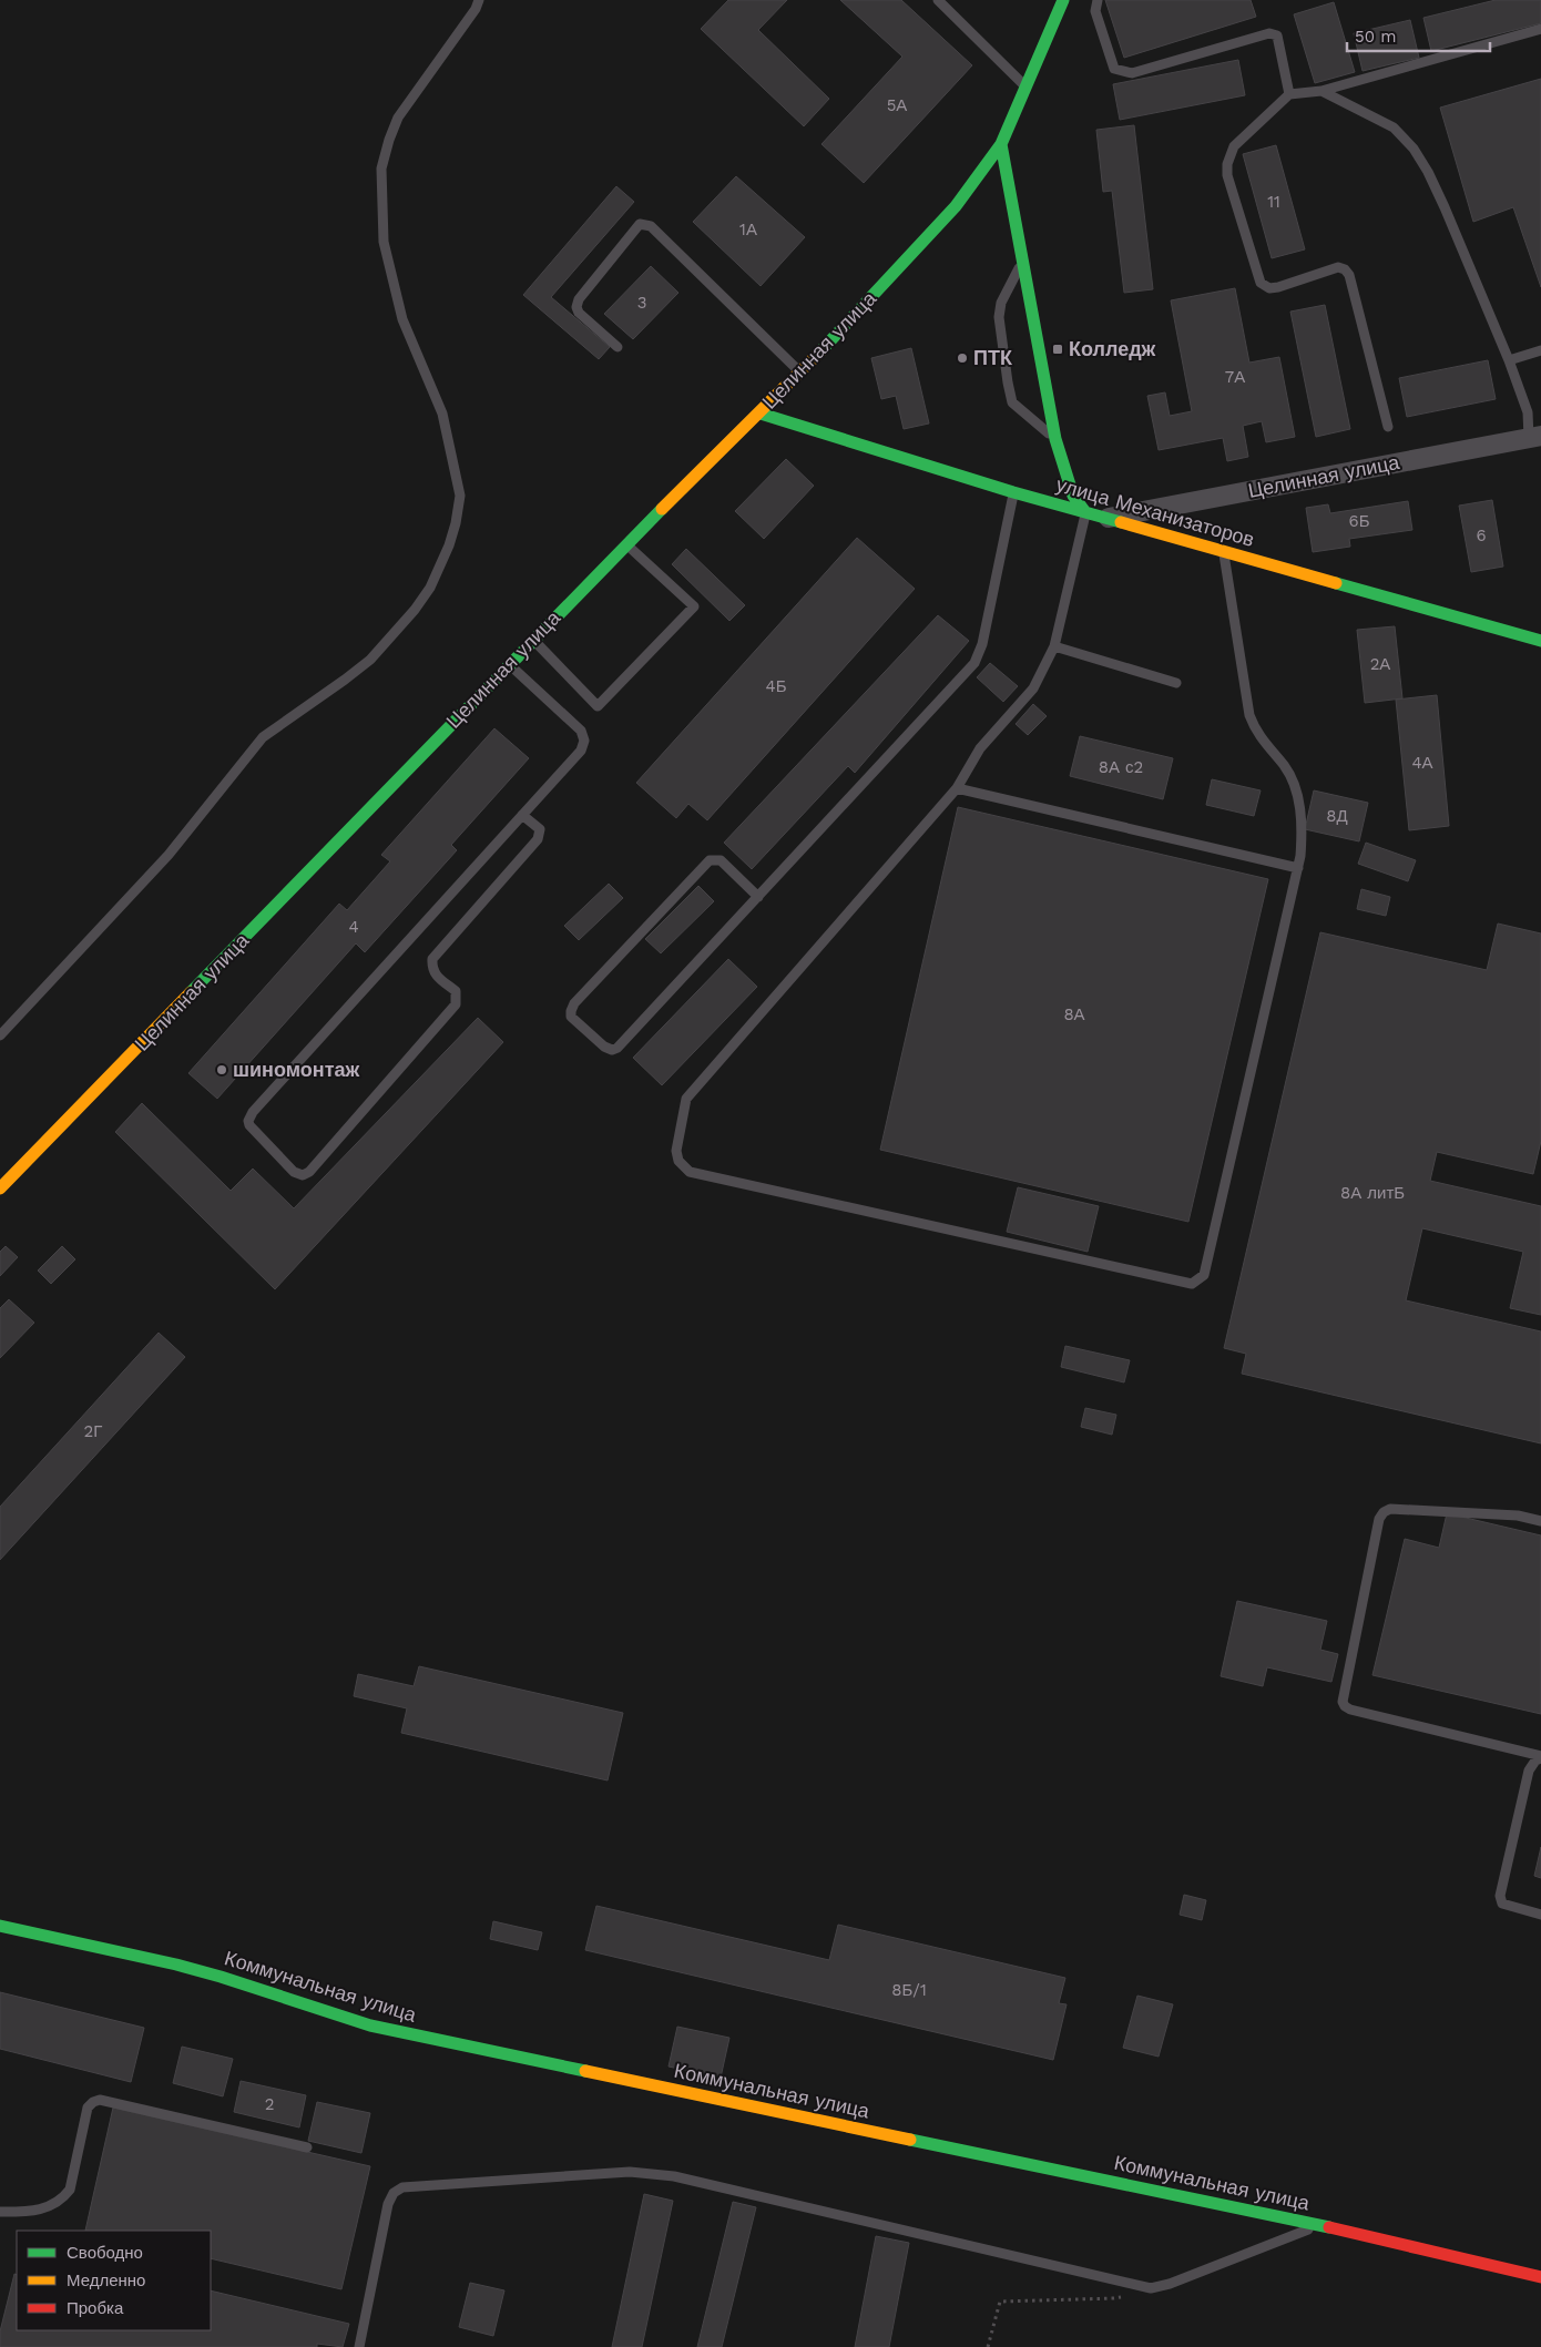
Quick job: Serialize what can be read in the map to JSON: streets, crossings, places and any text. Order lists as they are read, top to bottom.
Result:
{
  "streets": {
    "street": ["Целинная улица", "улица Механизаторов", "Коммунальная улица"]
  },
  "crossings": [
    ["Целинная улица", "улица Механизаторов"]
  ],
  "places": {
    "transit": ["Колледж"],
    "other": ["ПТК", "шиномонтаж"]
  },
  "house_numbers": [
    "5А",
    "11",
    "1А",
    "3",
    "7А",
    "6Б",
    "6",
    "2А",
    "4Б",
    "4А",
    "8А с2",
    "8Д",
    "4",
    "8А",
    "8А литБ",
    "2Г",
    "8Б/1",
    "2"
  ],
  "legend": ["Свободно", "Медленно", "Пробка"],
  "scale_bar": "50 m"
}
